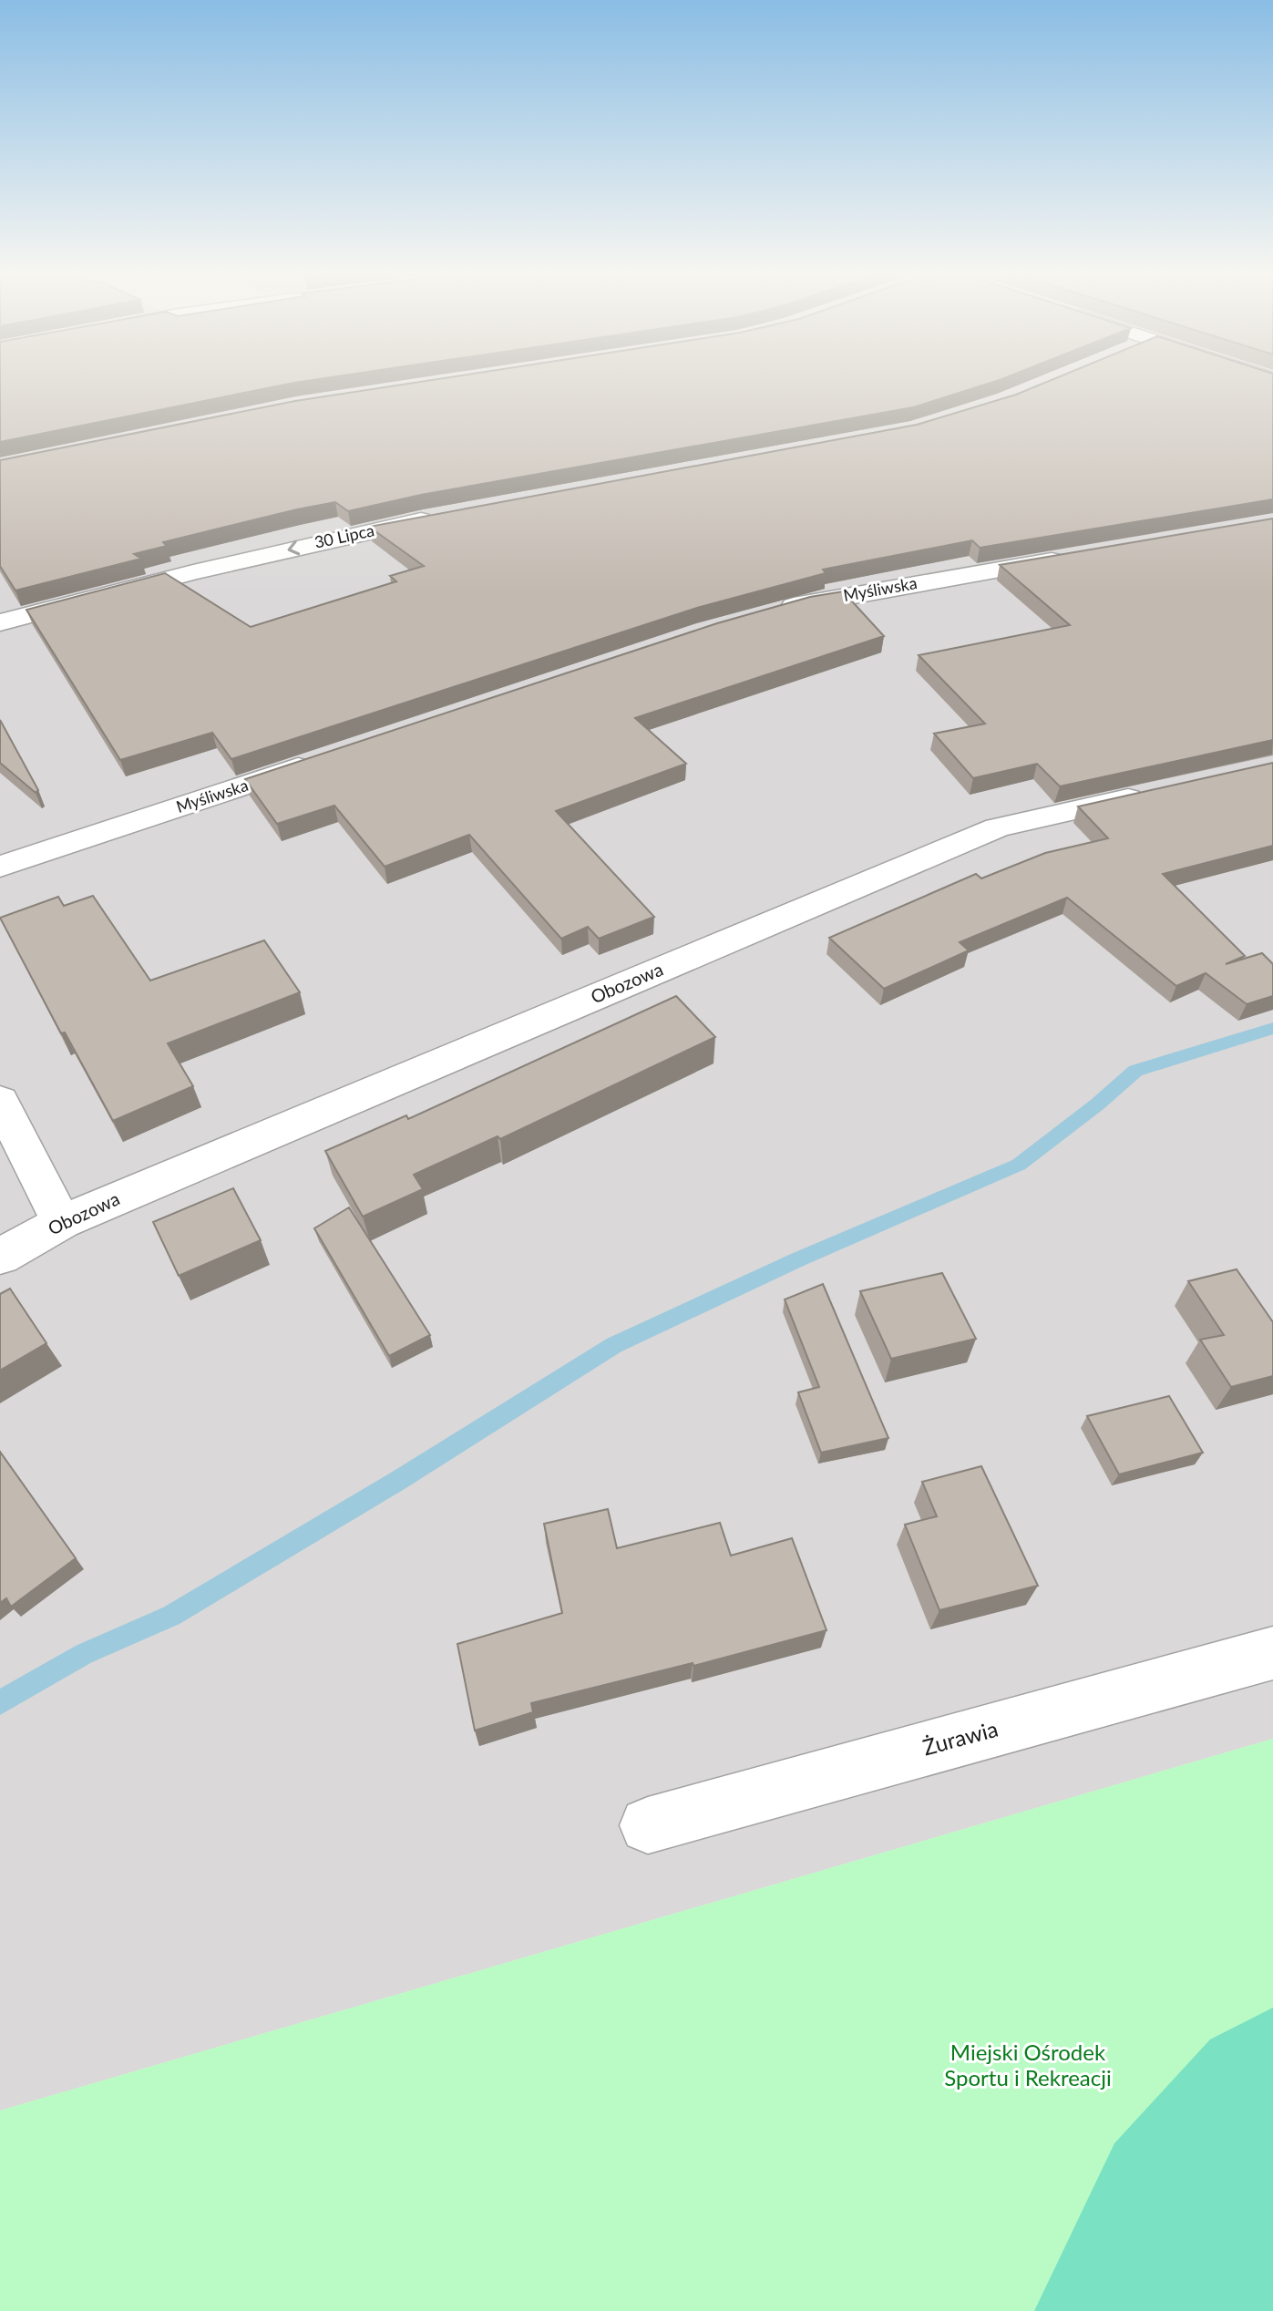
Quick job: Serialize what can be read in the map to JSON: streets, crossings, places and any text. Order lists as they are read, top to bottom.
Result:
{
  "streets": {
    "street": [
      "30 Lipca",
      "Myśliwska",
      "Obozowa",
      "Żurawia"
    ]
  },
  "one_way": ["30 Lipca"],
  "parks": ["Miejski Ośrodek Sportu i Rekreacji"]
}
